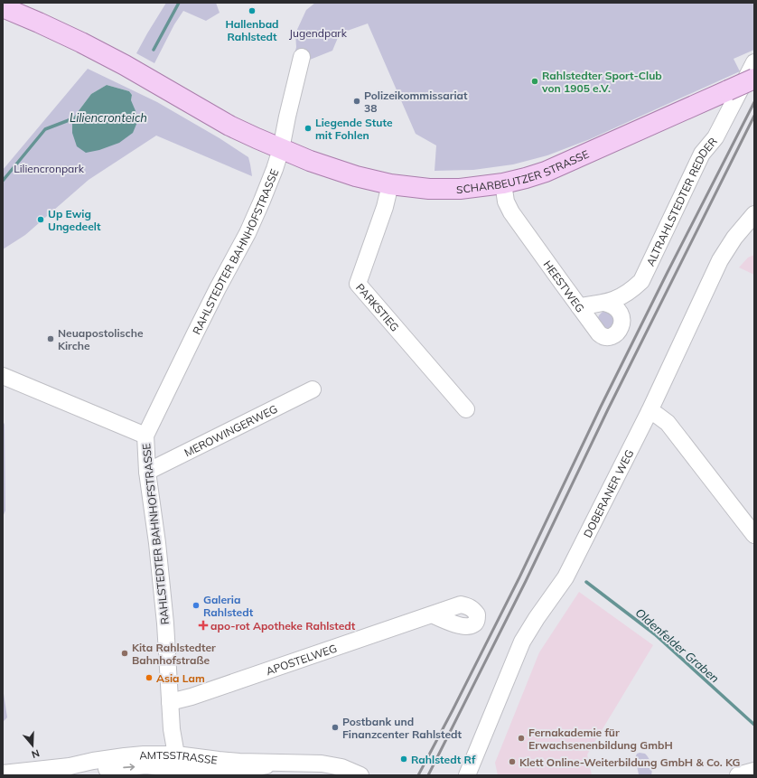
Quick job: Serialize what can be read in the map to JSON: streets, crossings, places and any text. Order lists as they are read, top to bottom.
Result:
{
  "streets": {
    "main road": ["SCHARBEUTZER STRASSE"],
    "street": [
      "ALTRAHLSTEDTER REDDER",
      "RAHLSTEDTER BAHNHOFSTRASSE",
      "HEESTWEG",
      "PARKSTIEG",
      "MEROWINGERWEG",
      "DOBERANER WEG",
      "APOSTELWEG",
      "AMTSSTRASSE"
    ]
  },
  "crossings": [
    ["SCHARBEUTZER STRASSE", "RAHLSTEDTER BAHNHOFSTRASSE"],
    ["SCHARBEUTZER STRASSE", "HEESTWEG"],
    ["SCHARBEUTZER STRASSE", "PARKSTIEG"],
    ["ALTRAHLSTEDTER REDDER", "HEESTWEG"],
    ["RAHLSTEDTER BAHNHOFSTRASSE", "MEROWINGERWEG"],
    ["RAHLSTEDTER BAHNHOFSTRASSE", "APOSTELWEG"],
    ["RAHLSTEDTER BAHNHOFSTRASSE", "AMTSSTRASSE"]
  ],
  "water": ["Liliencronteich", "Oldenfelder Graben"],
  "parks": ["Jugendpark", "Liliencronpark"],
  "places": {
    "other": [
      "Hallenbad Rahlstedt",
      "Rahlstedter Sport-Club von 1905 e.V.",
      "Polizeikommissariat 38",
      "Liegende Stute mit Fohlen",
      "Up Ewig Ungedeelt",
      "Neuapostolische Kirche",
      "Galeria Rahlstedt",
      "Kita Rahlstedter Bahnhofstraße",
      "Asia Lam",
      "Postbank und Finanzcenter Rahlstedt",
      "Fernakademie für Erwachsenenbildung GmbH",
      "Rahlstedt Rf",
      "Klett Online-Weiterbildung GmbH & Co. KG"
    ],
    "health": ["apo-rot Apotheke Rahlstedt"]
  },
  "north": "bottom"
}
